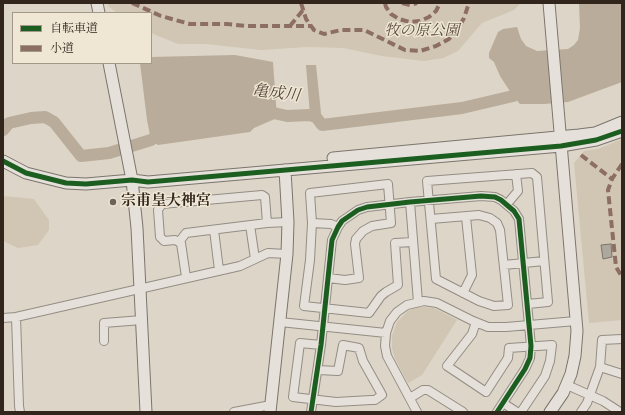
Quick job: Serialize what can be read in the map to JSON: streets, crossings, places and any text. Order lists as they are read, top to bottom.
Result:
{
  "water": ["亀成川"],
  "parks": ["牧の原公園"],
  "places": ["宗甫皇大神宮"],
  "legend": ["自転車道", "小道"]
}
